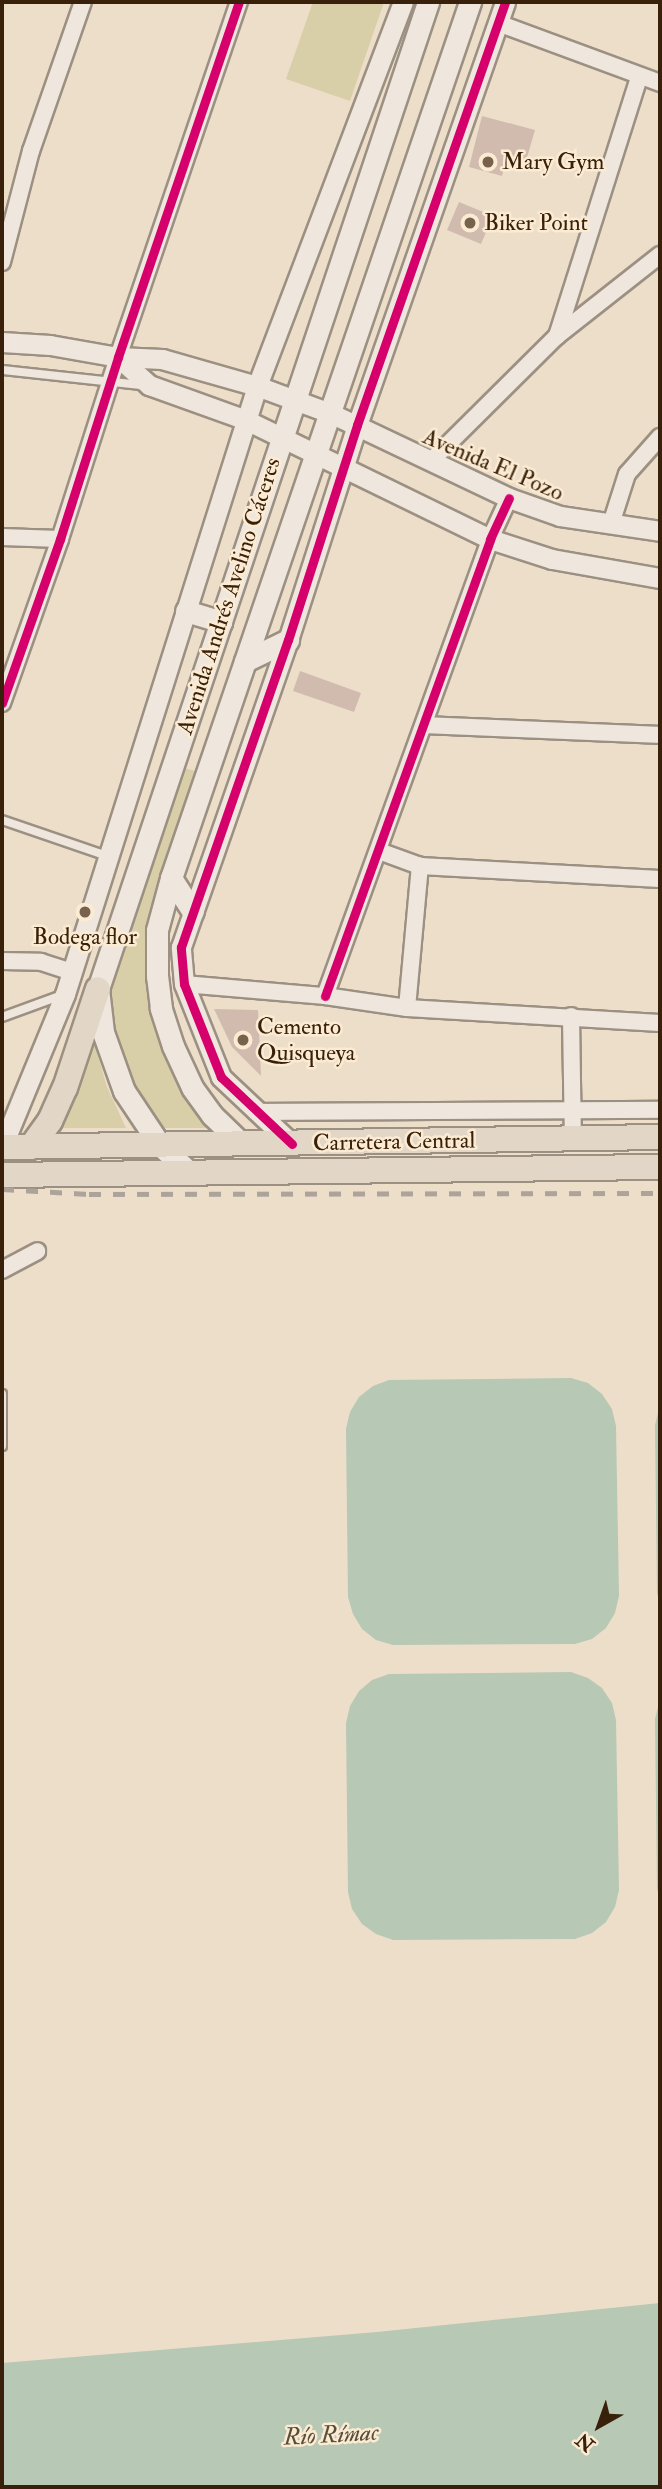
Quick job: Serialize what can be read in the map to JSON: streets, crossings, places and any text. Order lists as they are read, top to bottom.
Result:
{
  "streets": {
    "highway": ["Carretera Central"],
    "main road": ["Avenida Andrés Avelino Cáceres"],
    "street": ["Avenida El Pozo"]
  },
  "crossings": [
    ["Avenida El Pozo", "Avenida Andrés Avelino Cáceres"],
    ["Avenida Andrés Avelino Cáceres", "Carretera Central"]
  ],
  "water": ["Río Rímac"],
  "places": [
    "Mary Gym",
    "Biker Point",
    "Bodega flor",
    "Cemento Quisqueya"
  ],
  "north": "bottom left"
}
